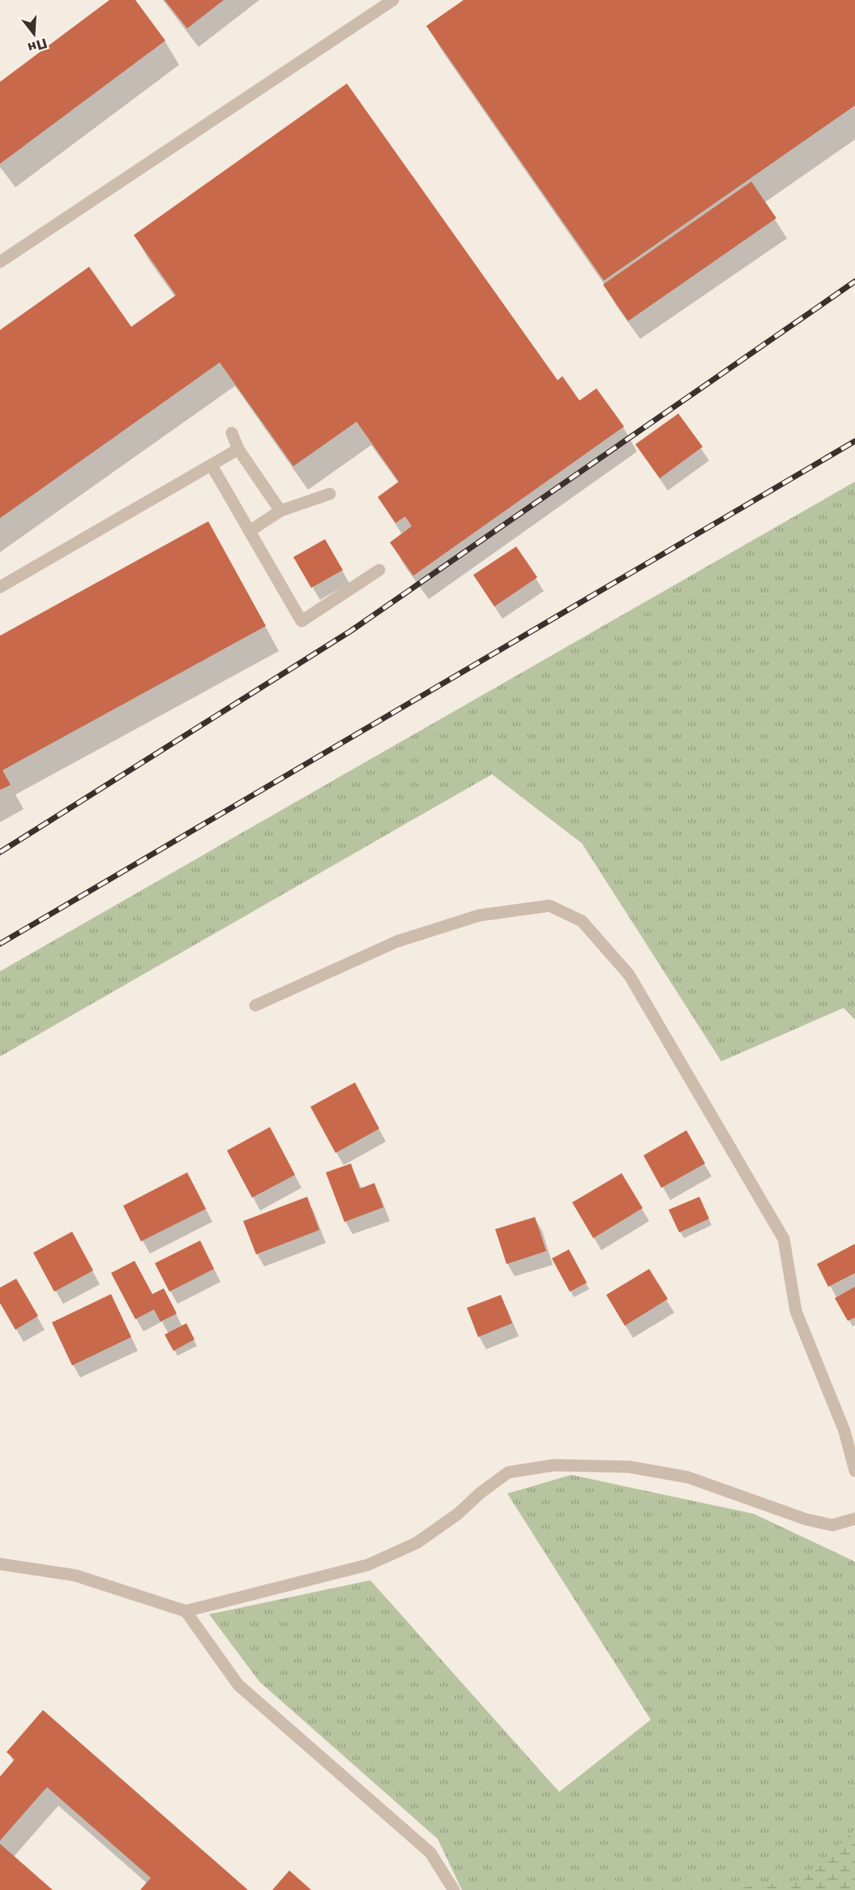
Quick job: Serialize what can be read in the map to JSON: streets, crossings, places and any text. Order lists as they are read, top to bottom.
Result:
{
  "north": "bottom"
}
